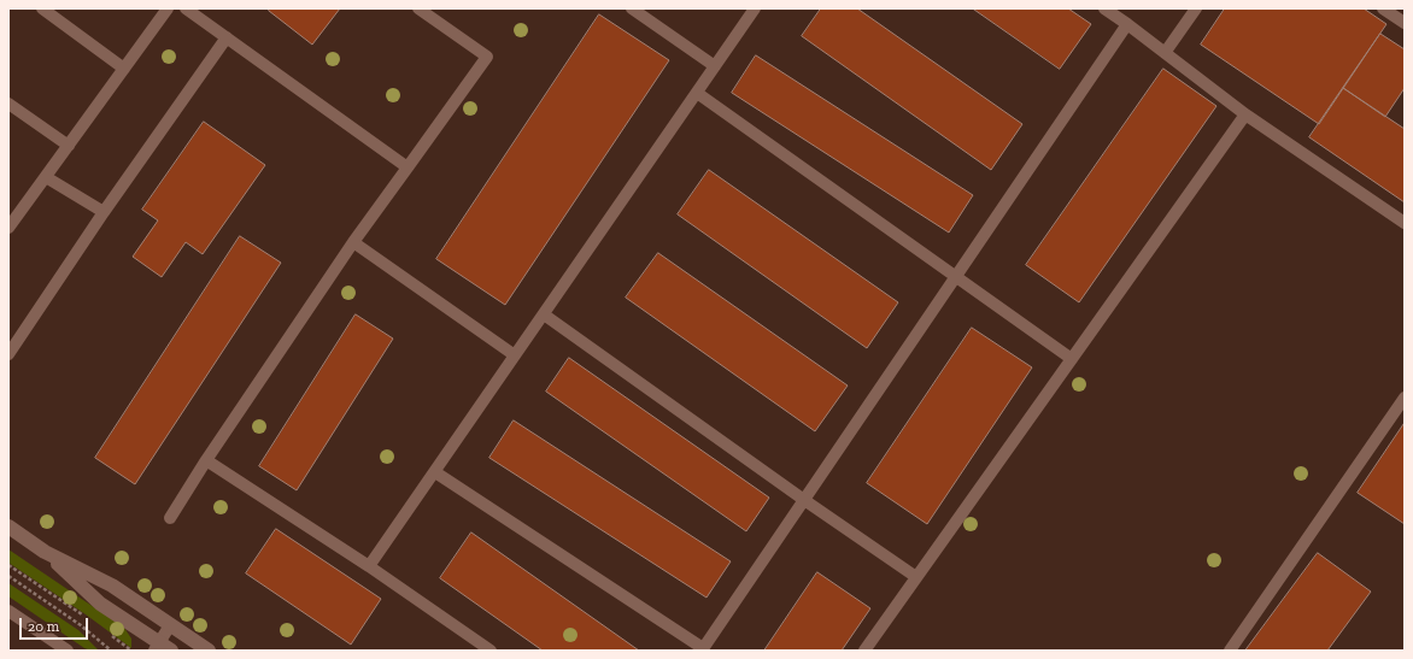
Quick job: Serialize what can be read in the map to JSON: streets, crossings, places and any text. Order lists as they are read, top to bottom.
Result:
{
  "scale_bar": "20 m"
}
